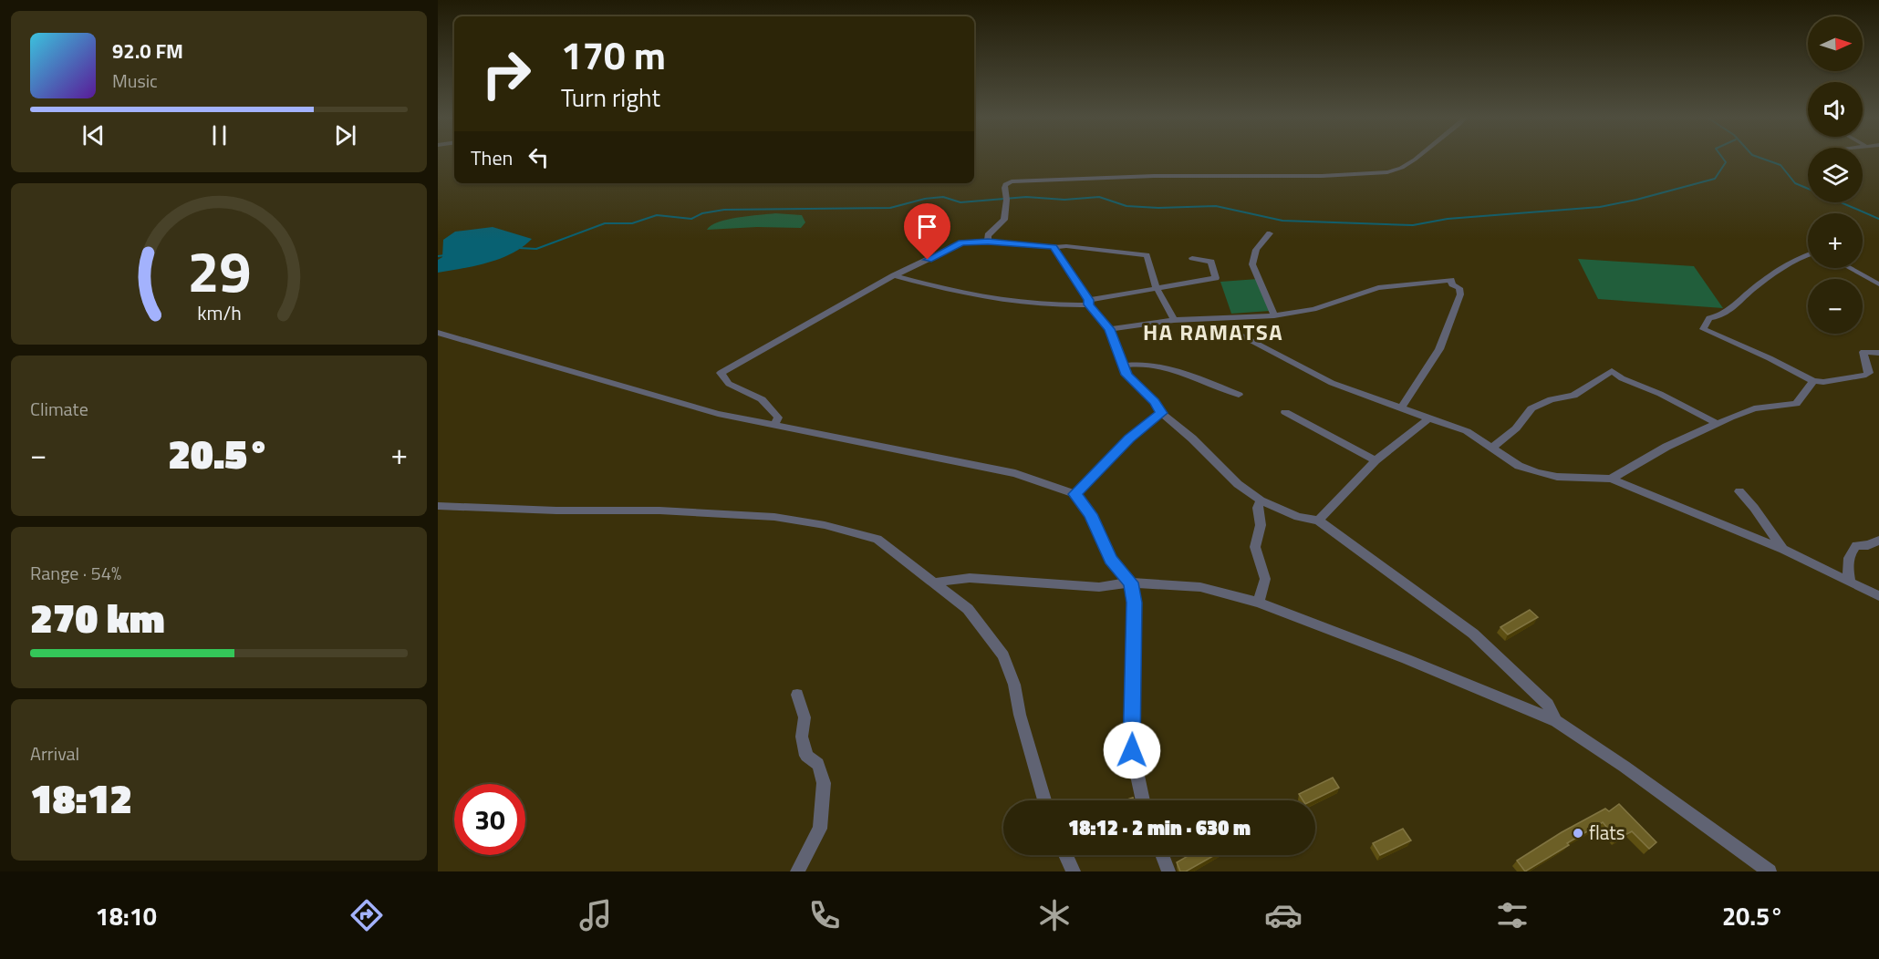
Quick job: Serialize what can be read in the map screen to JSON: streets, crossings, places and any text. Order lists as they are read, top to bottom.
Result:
{
  "districts": ["HA RAMATSA"],
  "places": ["flats"],
  "north": "right",
  "page": {
    "map_buttons": ["+", "−"],
    "turn": ["170 m", "Turn right"],
    "song": ["92.0 FM", "Music"],
    "then": "Then",
    "tile": [
      "Climate",
      ["Range · 54%", "270 km"],
      ["Arrival", "18:12"]
    ],
    "heat": ["−", "20.5°", "+"],
    "limit": "30",
    "trip": "18:12 · 2 min · 630 m",
    "tabs": ["18:10", "20.5°"],
    "gauge": ["29", "km/h"]
  }
}
